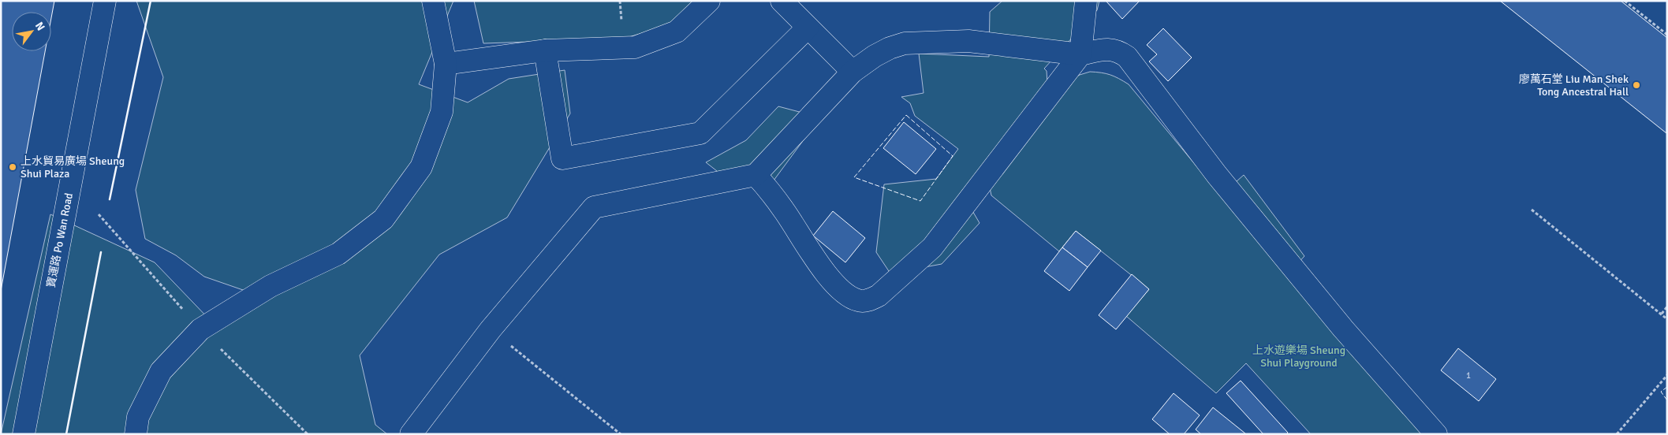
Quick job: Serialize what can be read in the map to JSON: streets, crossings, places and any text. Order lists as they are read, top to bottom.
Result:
{
  "streets": {
    "street": ["寶運路 Po Wan Road"]
  },
  "parks": ["上水遊樂場 Sheung Shui Playground"],
  "places": ["廖萬石堂 Liu Man Shek Tong Ancestral Hall", "上水貿易廣場 Sheung Shui Plaza"],
  "house_numbers": ["1"],
  "north": "top right"
}
